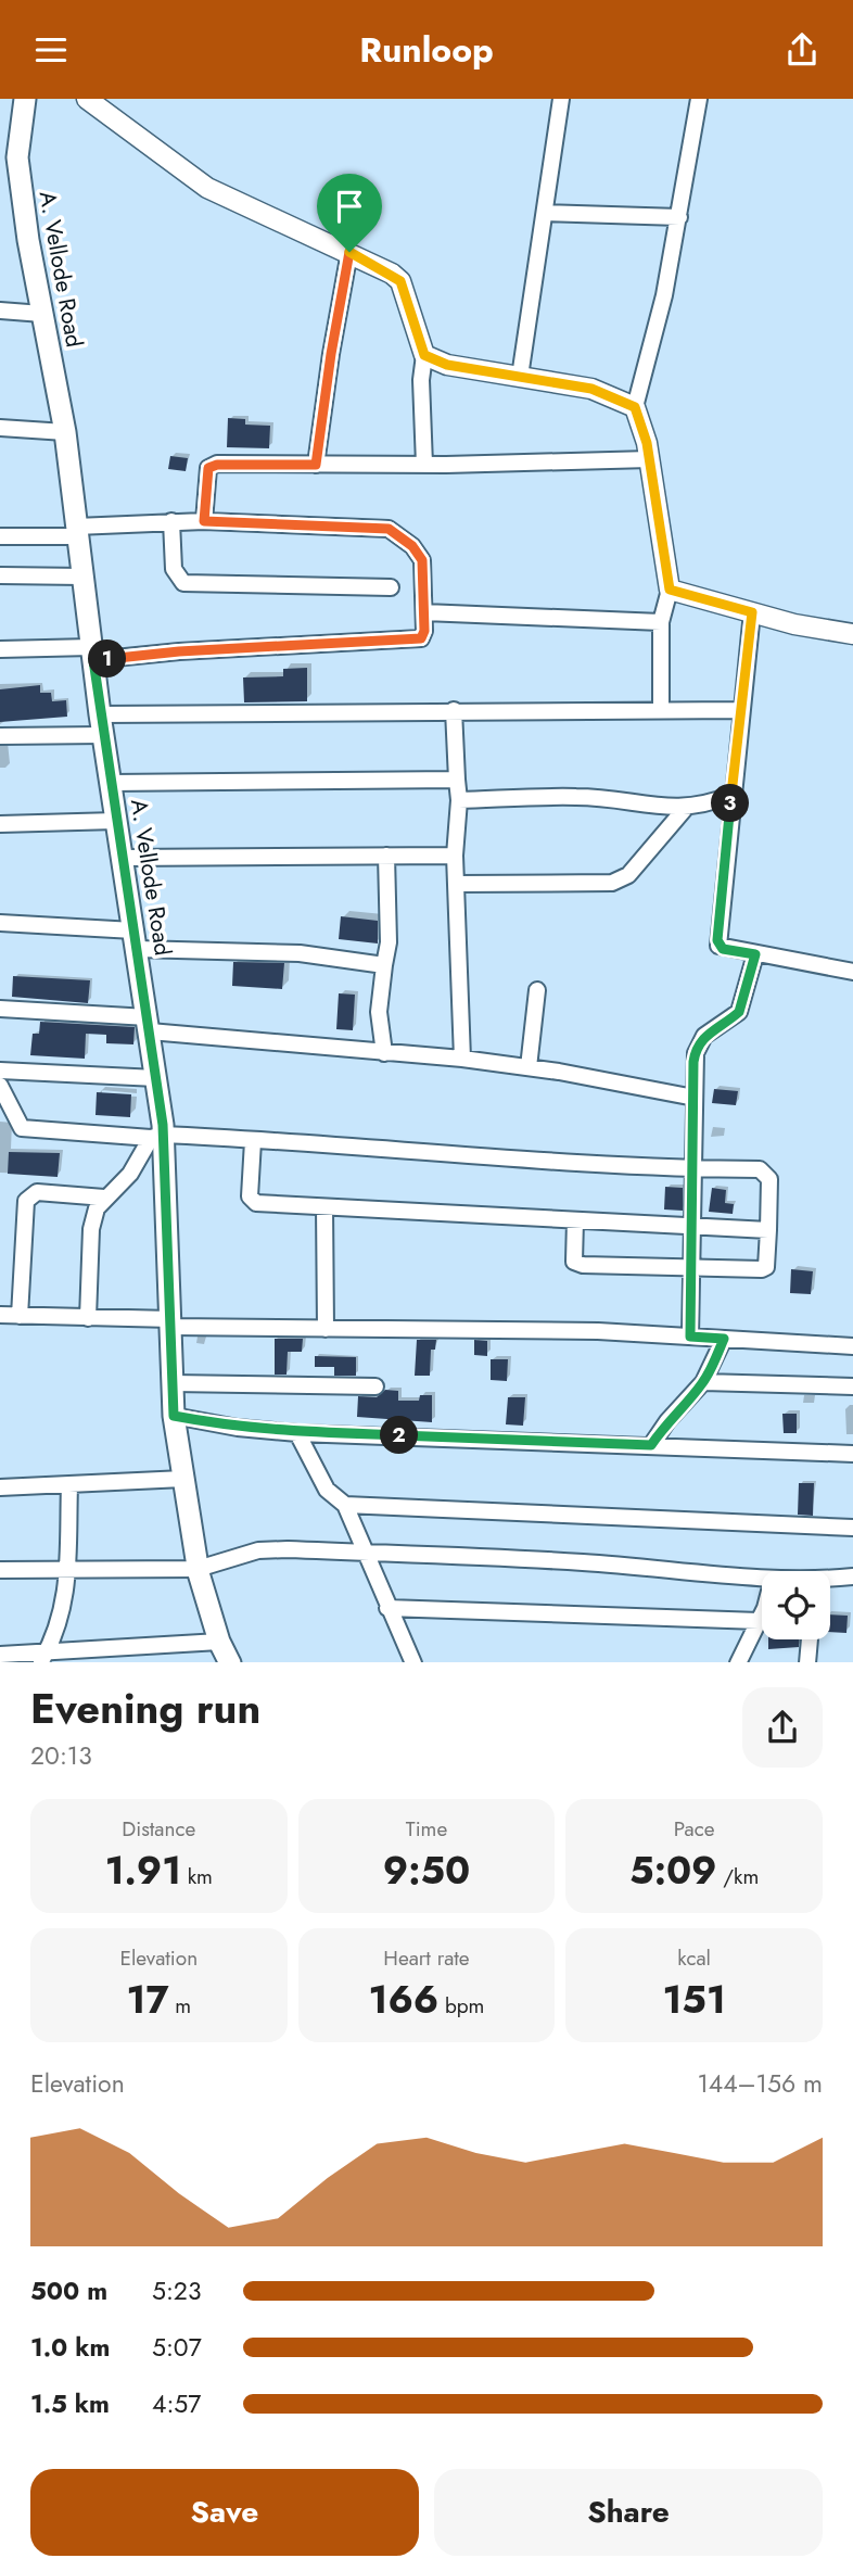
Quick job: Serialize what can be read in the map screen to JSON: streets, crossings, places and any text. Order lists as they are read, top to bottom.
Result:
{
  "streets": {
    "main road": ["A. Vellode Road"]
  },
  "page": {
    "header": "Runloop",
    "pins": ["1", "3", "2"],
    "heading": ["Evening run", "20:13"],
    "stats": [
      ["Distance", "1.91 km"],
      ["Time", "9:50"],
      ["Pace", "5:09 /km"],
      ["Elevation", "17 m"],
      ["Heart rate", "166 bpm"],
      ["kcal", "151"]
    ],
    "chart": ["Elevation", "144–156 m"],
    "list": [
      {
        "name": "500 m",
        "note": "5:23"
      },
      {
        "name": "1.0 km",
        "note": "5:07"
      },
      {
        "name": "1.5 km",
        "note": "4:57"
      }
    ],
    "buttons": ["Save", "Share"]
  }
}
